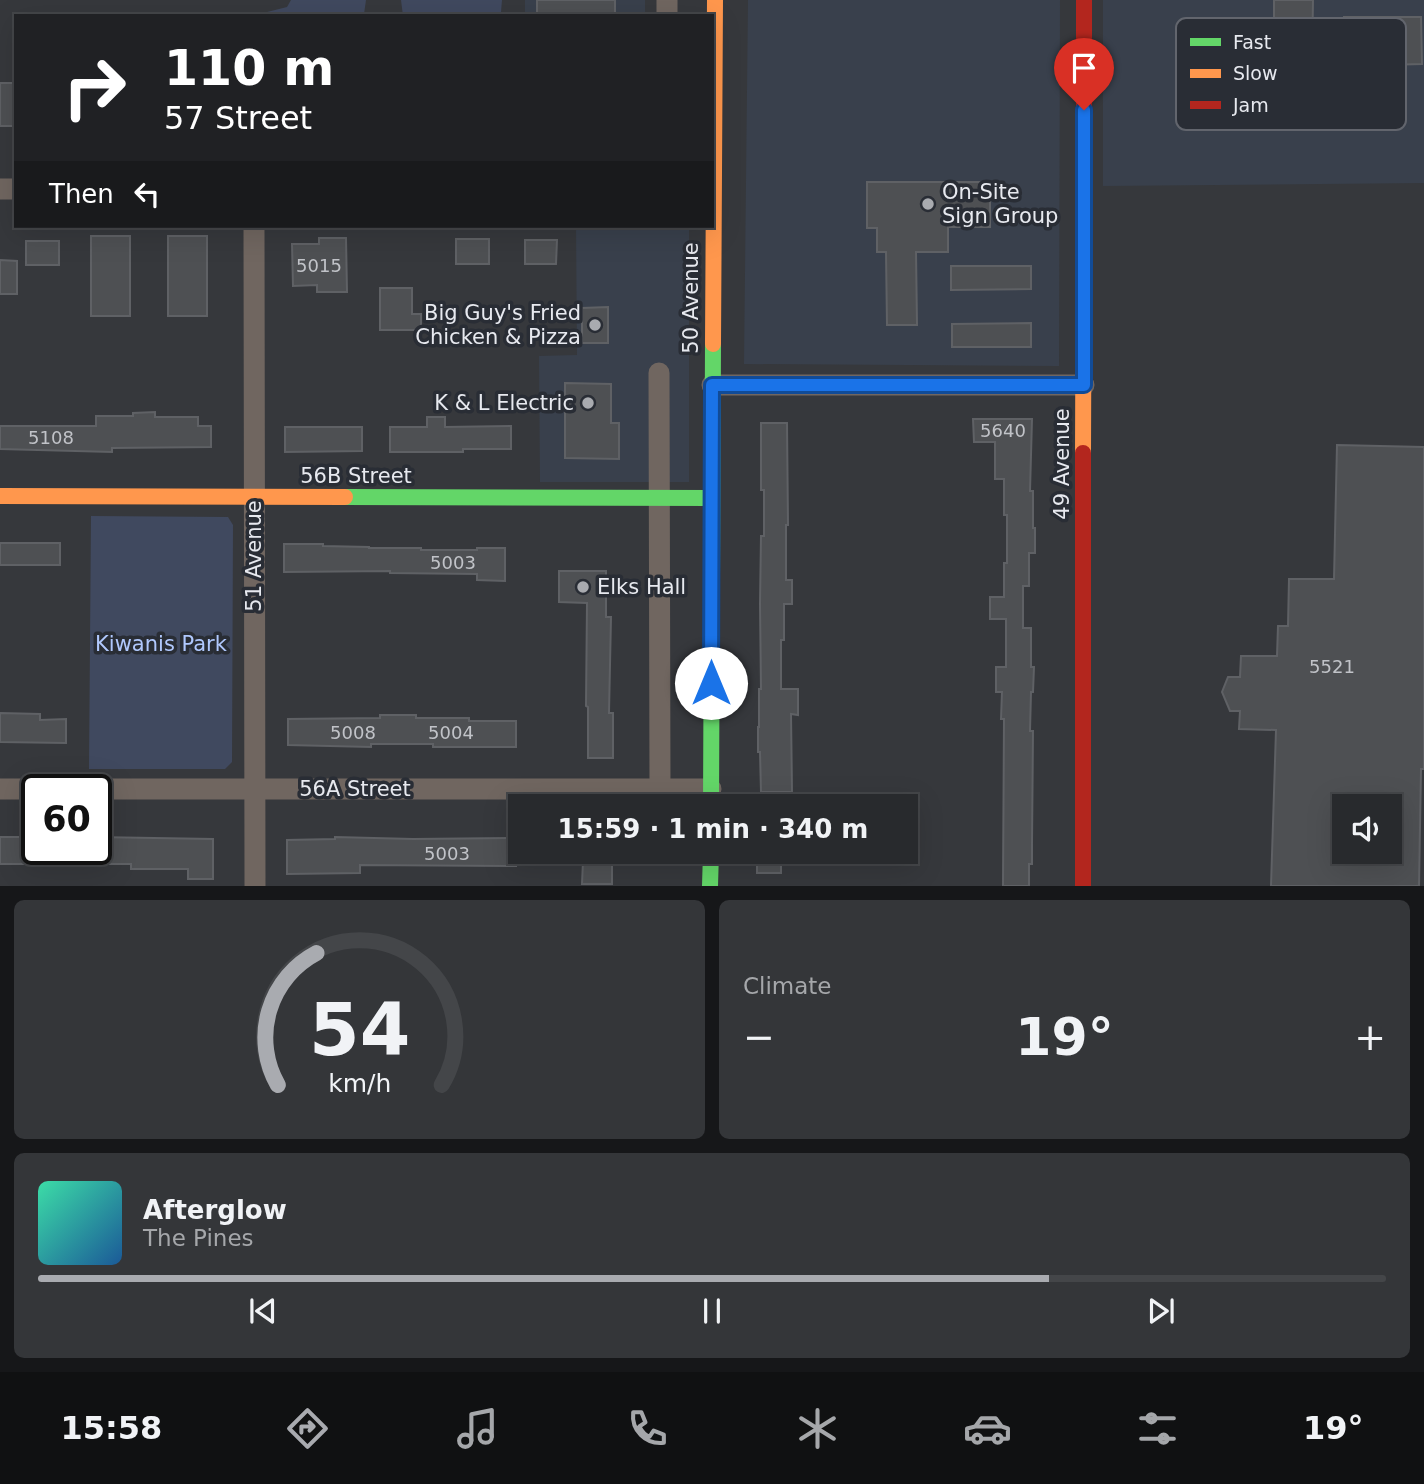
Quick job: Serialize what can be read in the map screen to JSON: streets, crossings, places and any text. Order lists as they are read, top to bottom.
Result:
{
  "streets": {
    "street": [
      "50 Avenue",
      "49 Avenue",
      "56B Street",
      "51 Avenue",
      "56A Street"
    ]
  },
  "crossings": [
    ["50 Avenue", "56B Street"],
    ["56B Street", "51 Avenue"],
    ["51 Avenue", "56A Street"]
  ],
  "parks": ["Kiwanis Park"],
  "places": [
    "On-Site Sign Group",
    "Big Guy's Fried Chicken & Pizza",
    "K & L Electric",
    "Elks Hall"
  ],
  "house_numbers": [
    "5015",
    "5640",
    "5108",
    "5003",
    "5521",
    "5008",
    "5004",
    "5003"
  ],
  "legend": ["Fast", "Slow", "Jam"],
  "page": {
    "turn": ["110 m", "57 Street"],
    "then": "Then",
    "limit": "60",
    "trip": "15:59 · 1 min · 340 m",
    "tile": "Climate",
    "heat": ["−", "19°", "+"],
    "song": ["Afterglow", "The Pines"],
    "tabs": ["15:58", "19°"],
    "gauge": ["54", "km/h"]
  }
}
